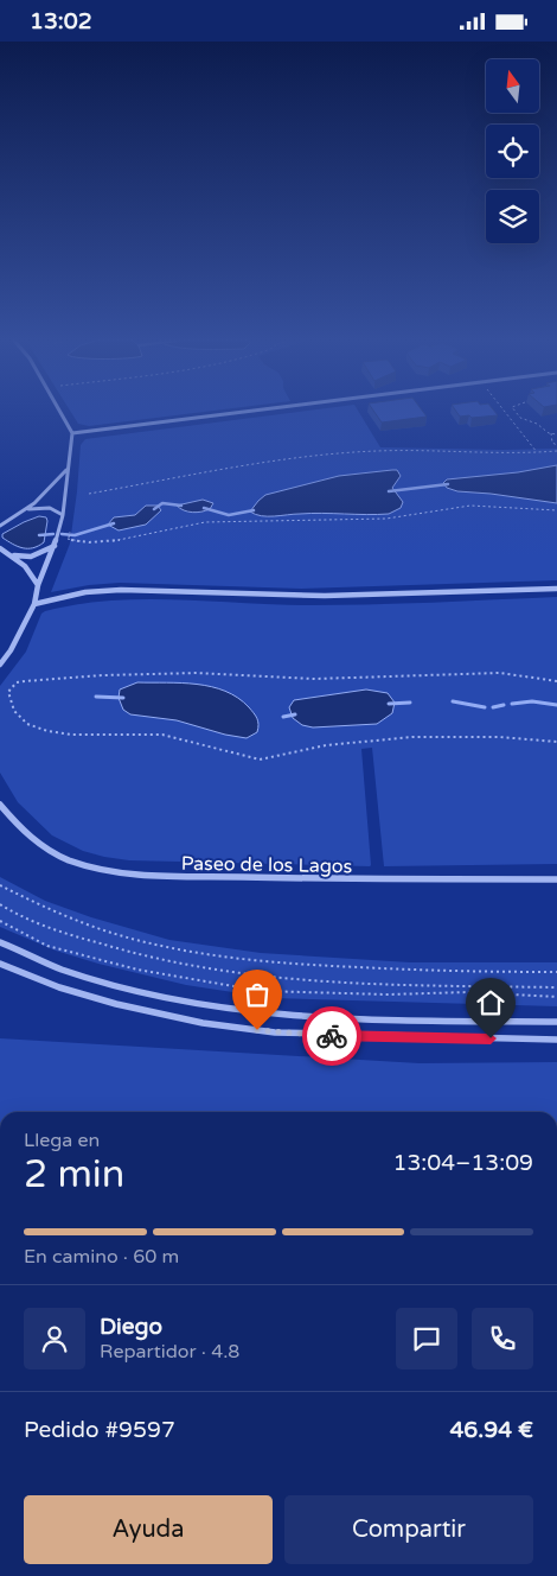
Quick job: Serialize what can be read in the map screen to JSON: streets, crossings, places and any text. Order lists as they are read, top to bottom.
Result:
{
  "streets": {
    "street": ["Paseo de los Lagos"]
  },
  "north": "top",
  "page": {
    "status": "13:02",
    "heading": ["2 min", "Llega en", "13:04–13:09"],
    "panel": [
      "Diego",
      "Repartidor · 4.8",
      "Pedido #9597",
      "46.94 €"
    ],
    "bar": "En camino · 60 m",
    "buttons": ["Ayuda", "Compartir"]
  }
}
